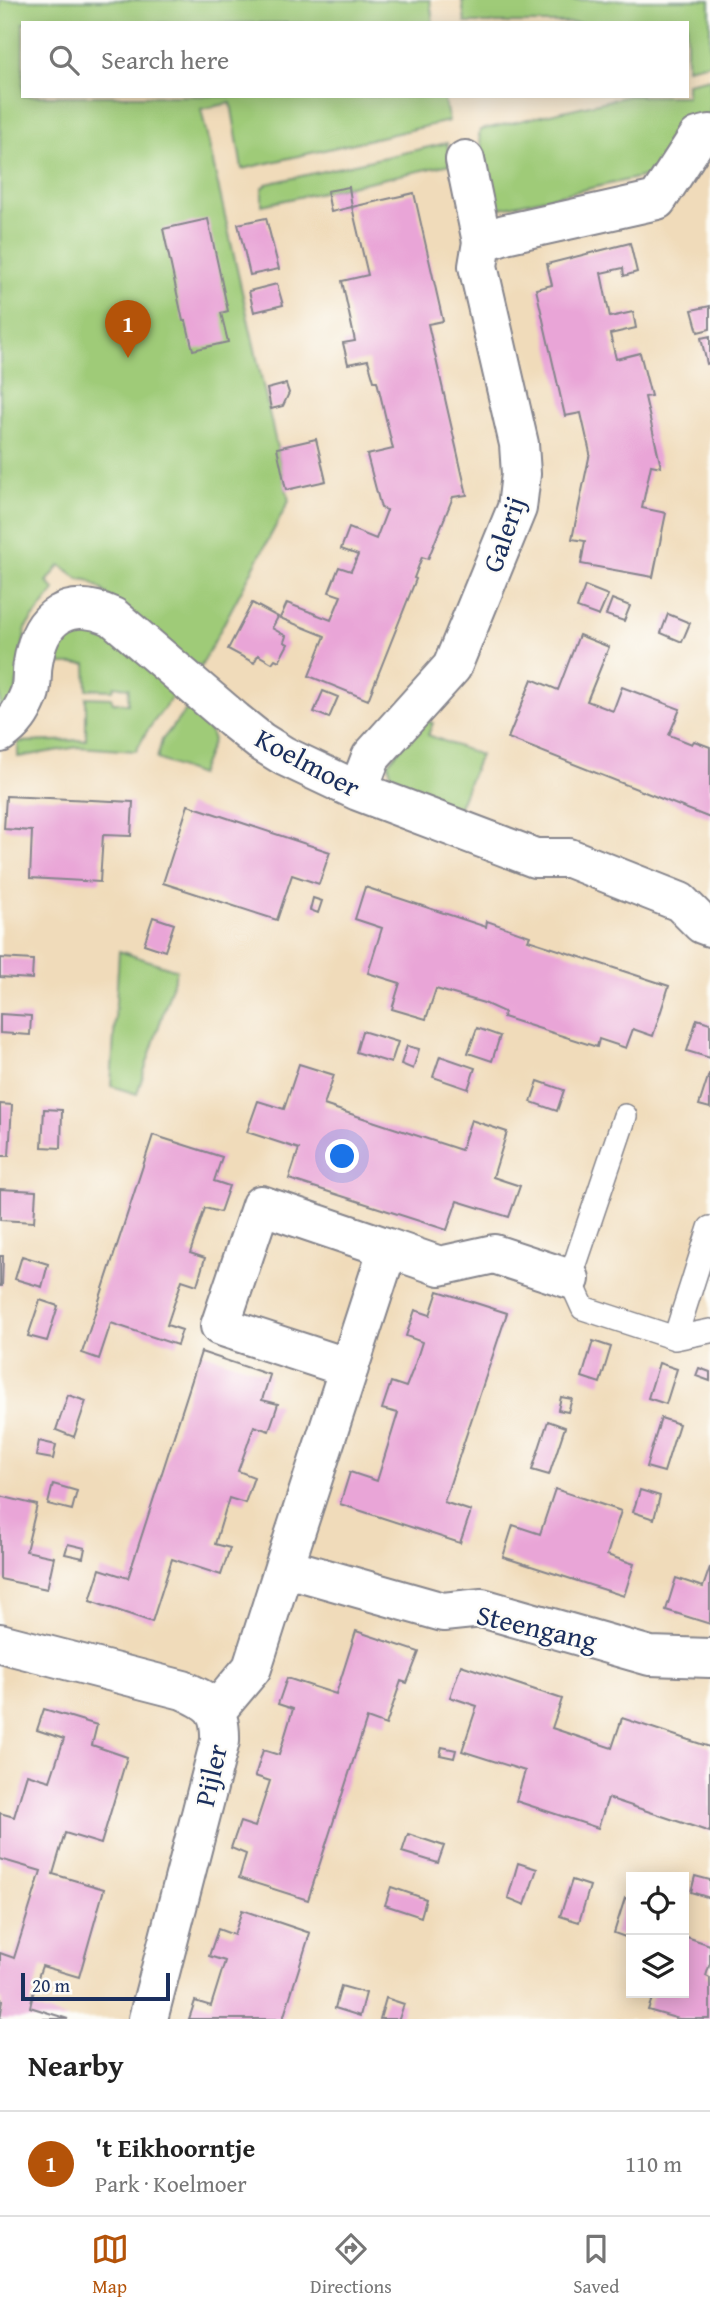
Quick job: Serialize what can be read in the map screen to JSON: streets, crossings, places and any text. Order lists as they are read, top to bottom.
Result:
{
  "streets": {
    "street": [
      "Galerij",
      "Koelmoer",
      "Steengang",
      "Pijler"
    ]
  },
  "crossings": [
    ["Galerij", "Koelmoer"]
  ],
  "scale_bar": "20 m",
  "page": {
    "search": "Search here",
    "pins": "1",
    "scale": "20 m",
    "heading": "Nearby",
    "list": [
      {
        "mark": "1",
        "name": "'t Eikhoorntje",
        "note": "Park · Koelmoer",
        "value": "110 m"
      }
    ],
    "nav": ["Map", "Directions", "Saved"]
  }
}
